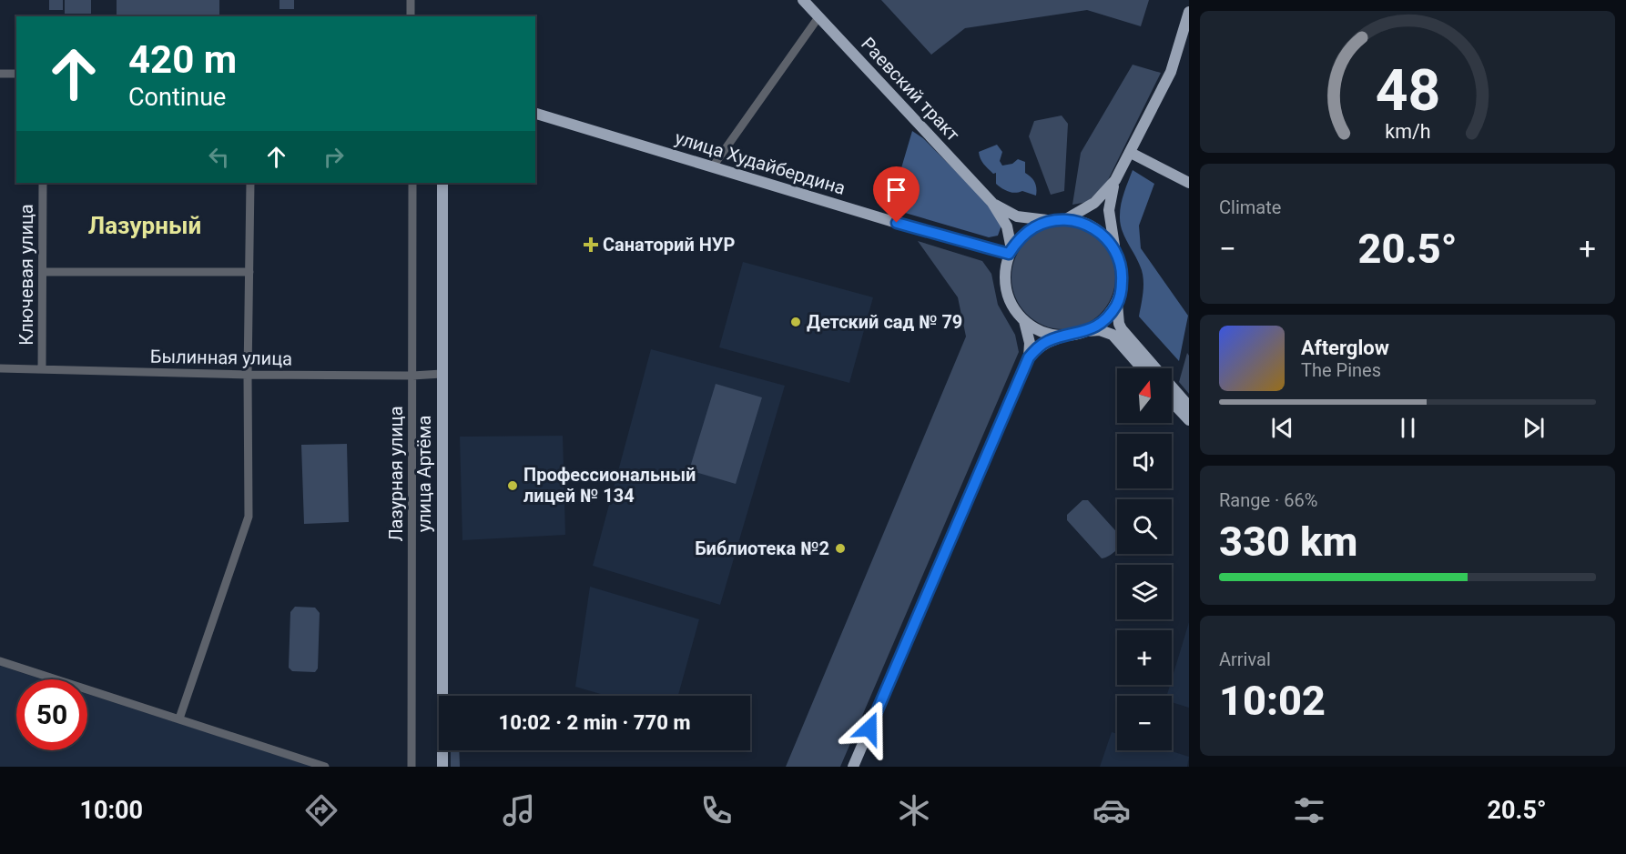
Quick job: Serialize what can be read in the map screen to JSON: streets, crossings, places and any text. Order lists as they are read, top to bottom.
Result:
{
  "streets": {
    "main road": ["Раевский тракт", "улица Худайбердина", "улица Артёма"],
    "street": ["Ключевая улица", "Былинная улица", "Лазурная улица"]
  },
  "crossings": [
    ["Раевский тракт", "улица Худайбердина"],
    ["Ключевая улица", "Былинная улица"],
    ["Былинная улица", "Лазурная улица"],
    ["Былинная улица", "улица Артёма"]
  ],
  "districts": ["Лазурный"],
  "places": {
    "health": ["Санаторий НУР"],
    "other": ["Детский сад № 79", "Профессиональный лицей № 134", "Библиотека №2"]
  },
  "north": "top",
  "page": {
    "turn": ["420 m", "Continue"],
    "tile": [
      "Climate",
      ["Range · 66%", "330 km"],
      ["Arrival", "10:02"]
    ],
    "heat": ["−", "20.5°", "+"],
    "song": ["Afterglow", "The Pines"],
    "map_buttons": ["+", "−"],
    "limit": "50",
    "trip": "10:02 · 2 min · 770 m",
    "tabs": ["10:00", "20.5°"],
    "gauge": ["48", "km/h"]
  }
}
